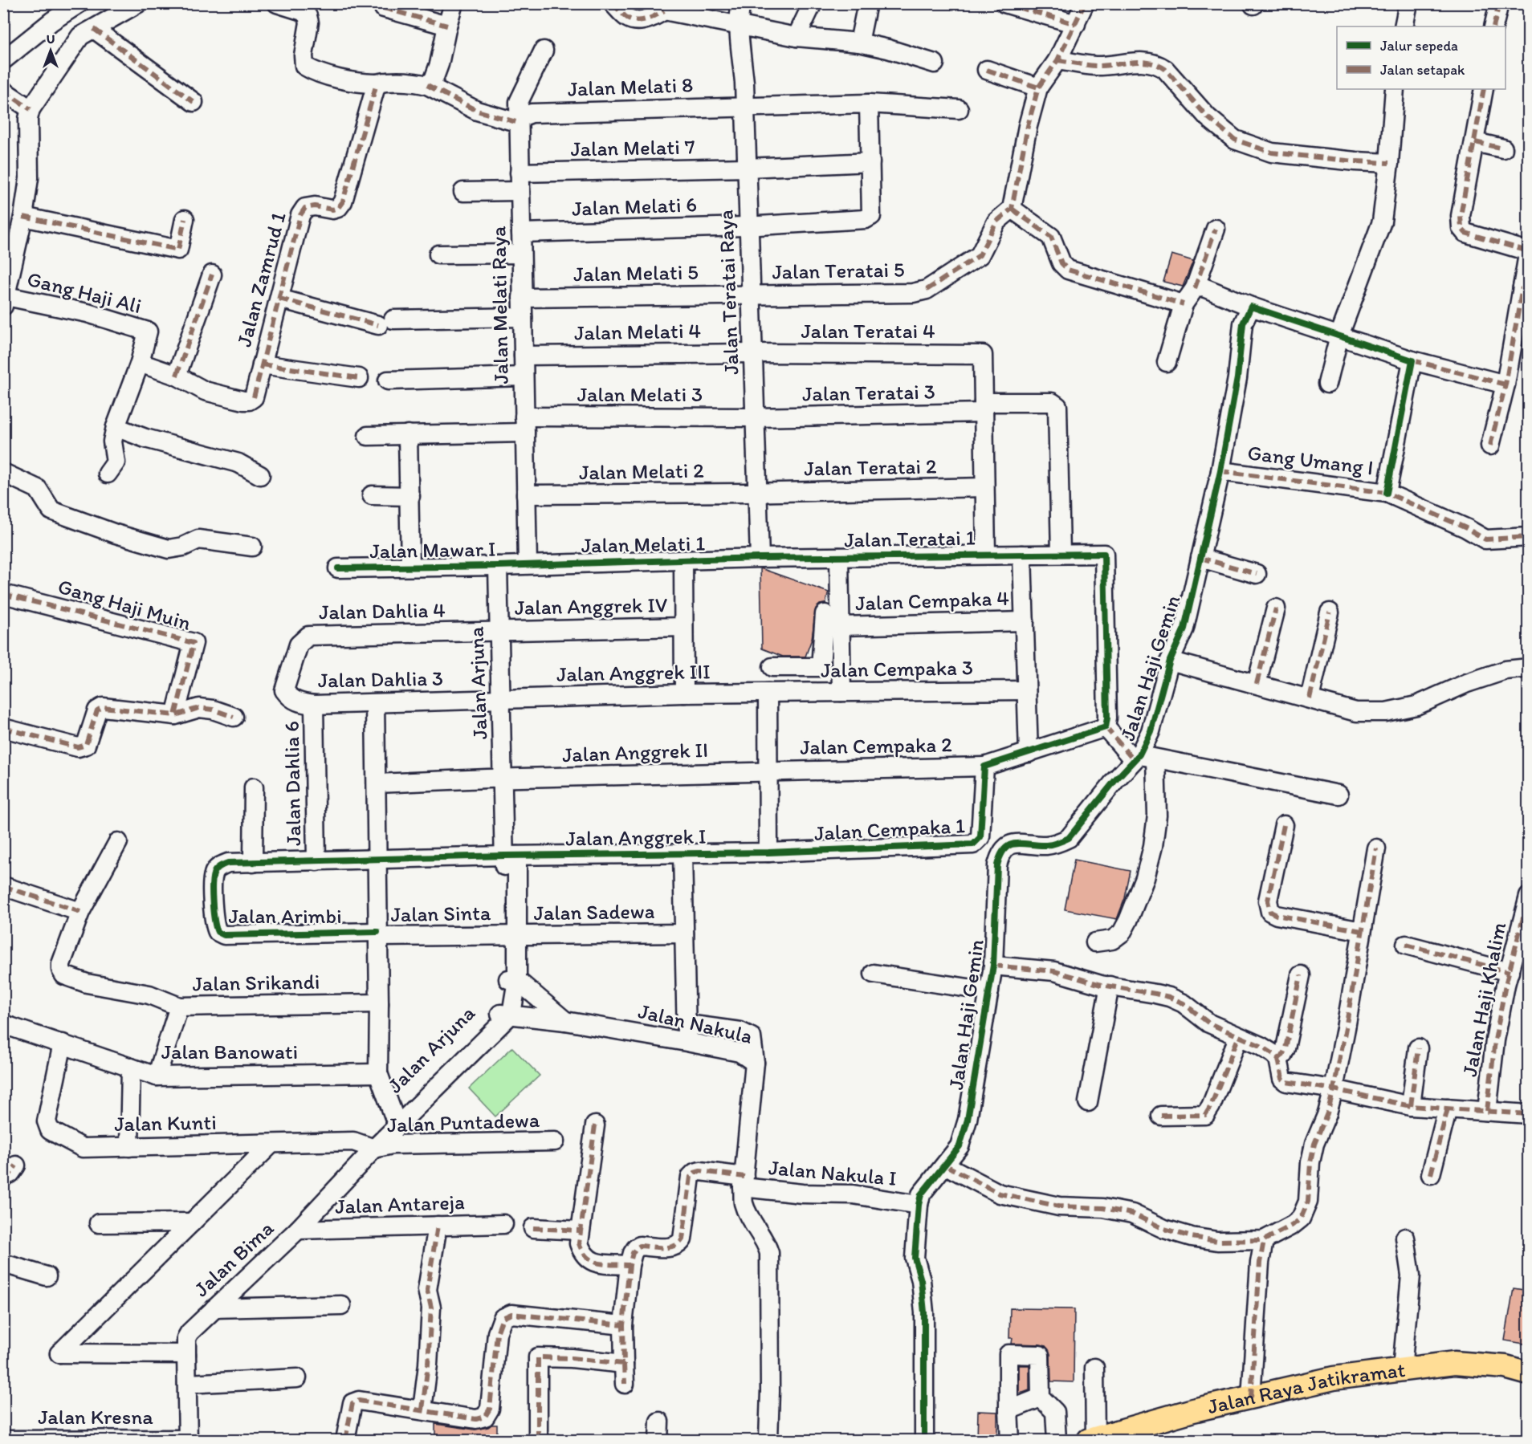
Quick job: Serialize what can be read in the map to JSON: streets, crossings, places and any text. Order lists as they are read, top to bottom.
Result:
{
  "streets": {
    "main road": ["Jalan Raya Jatikramat"],
    "street": [
      "Jalan Melati 8",
      "Jalan Melati 7",
      "Jalan Melati 6",
      "Jalan Teratai 5",
      "Jalan Melati 5",
      "Jalan Zamrud 1",
      "Gang Haji Ali",
      "Jalan Teratai Raya",
      "Jalan Melati Raya",
      "Jalan Teratai 4",
      "Jalan Melati 4",
      "Jalan Teratai 3",
      "Jalan Melati 3",
      "Gang Umang I",
      "Jalan Teratai 2",
      "Jalan Melati 2",
      "Jalan Teratai 1",
      "Jalan Melati 1",
      "Jalan Mawar I",
      "Jalan Cempaka 4",
      "Gang Haji Muin",
      "Jalan Anggrek IV",
      "Jalan Dahlia 4",
      "Jalan Haji Gemin",
      "Jalan Cempaka 3",
      "Jalan Anggrek III",
      "Jalan Dahlia 3",
      "Jalan Arjuna",
      "Jalan Cempaka 2",
      "Jalan Anggrek II",
      "Jalan Dahlia 6",
      "Jalan Cempaka 1",
      "Jalan Anggrek I",
      "Jalan Sadewa",
      "Jalan Sinta",
      "Jalan Arimbi",
      "Jalan Srikandi",
      "Jalan Haji Khalim",
      "Jalan Nakula",
      "Jalan Banowati",
      "Jalan Puntadewa",
      "Jalan Kunti",
      "Jalan Nakula I",
      "Jalan Antareja",
      "Jalan Bima",
      "Jalan Kresna"
    ]
  },
  "crossings": [
    ["Jalan Melati 8", "Jalan Teratai Raya"],
    ["Jalan Melati 8", "Jalan Melati Raya"],
    ["Jalan Melati 7", "Jalan Melati 6"],
    ["Jalan Melati 7", "Jalan Teratai Raya"],
    ["Jalan Melati 7", "Jalan Melati Raya"],
    ["Jalan Melati 6", "Jalan Teratai Raya"],
    ["Jalan Melati 6", "Jalan Melati Raya"],
    ["Jalan Teratai 5", "Jalan Melati 5"],
    ["Jalan Teratai 5", "Jalan Teratai Raya"],
    ["Jalan Melati 5", "Jalan Teratai Raya"],
    ["Jalan Melati 5", "Jalan Melati Raya"],
    ["Jalan Zamrud 1", "Gang Haji Ali"],
    ["Jalan Teratai Raya", "Jalan Teratai 4"],
    ["Jalan Teratai Raya", "Jalan Melati 4"],
    ["Jalan Teratai Raya", "Jalan Teratai 3"],
    ["Jalan Teratai Raya", "Jalan Melati 3"],
    ["Jalan Teratai Raya", "Jalan Teratai 2"],
    ["Jalan Teratai Raya", "Jalan Melati 2"],
    ["Jalan Teratai Raya", "Jalan Teratai 1"],
    ["Jalan Teratai Raya", "Jalan Melati 1"],
    ["Jalan Melati Raya", "Jalan Melati 4"],
    ["Jalan Melati Raya", "Jalan Melati 3"],
    ["Jalan Melati Raya", "Jalan Melati 2"],
    ["Jalan Melati Raya", "Jalan Melati 1"],
    ["Jalan Melati Raya", "Jalan Mawar I"],
    ["Jalan Teratai 4", "Jalan Melati 4"],
    ["Jalan Teratai 4", "Jalan Teratai 3"],
    ["Jalan Teratai 3", "Jalan Melati 3"],
    ["Jalan Teratai 3", "Jalan Teratai 1"],
    ["Gang Umang I", "Jalan Haji Gemin"],
    ["Jalan Teratai 2", "Jalan Melati 2"],
    ["Jalan Teratai 1", "Jalan Melati 1"],
    ["Jalan Melati 1", "Jalan Mawar I"],
    ["Jalan Mawar I", "Jalan Arjuna"],
    ["Jalan Anggrek IV", "Jalan Dahlia 4"],
    ["Jalan Anggrek IV", "Jalan Arjuna"],
    ["Jalan Dahlia 4", "Jalan Dahlia 3"],
    ["Jalan Dahlia 4", "Jalan Arjuna"],
    ["Jalan Haji Gemin", "Jalan Nakula I"],
    ["Jalan Cempaka 3", "Jalan Anggrek III"],
    ["Jalan Anggrek III", "Jalan Dahlia 3"],
    ["Jalan Anggrek III", "Jalan Arjuna"],
    ["Jalan Dahlia 3", "Jalan Arjuna"],
    ["Jalan Dahlia 3", "Jalan Dahlia 6"],
    ["Jalan Arjuna", "Jalan Anggrek II"],
    ["Jalan Arjuna", "Jalan Anggrek I"],
    ["Jalan Arjuna", "Jalan Sadewa"],
    ["Jalan Arjuna", "Jalan Sinta"],
    ["Jalan Arjuna", "Jalan Nakula"],
    ["Jalan Arjuna", "Jalan Puntadewa"],
    ["Jalan Arjuna", "Jalan Kunti"],
    ["Jalan Arjuna", "Jalan Bima"],
    ["Jalan Cempaka 2", "Jalan Anggrek II"],
    ["Jalan Cempaka 2", "Jalan Cempaka 1"],
    ["Jalan Dahlia 6", "Jalan Arimbi"],
    ["Jalan Cempaka 1", "Jalan Anggrek I"],
    ["Jalan Anggrek I", "Jalan Arimbi"],
    ["Jalan Sadewa", "Jalan Sinta"],
    ["Jalan Sinta", "Jalan Arimbi"],
    ["Jalan Srikandi", "Jalan Banowati"],
    ["Jalan Nakula", "Jalan Nakula I"],
    ["Jalan Banowati", "Jalan Kunti"],
    ["Jalan Puntadewa", "Jalan Kunti"],
    ["Jalan Puntadewa", "Jalan Bima"],
    ["Jalan Kunti", "Jalan Bima"],
    ["Jalan Antareja", "Jalan Bima"],
    ["Jalan Bima", "Jalan Kresna"]
  ],
  "legend": ["Jalur sepeda", "Jalan setapak"],
  "north": "top"
}
